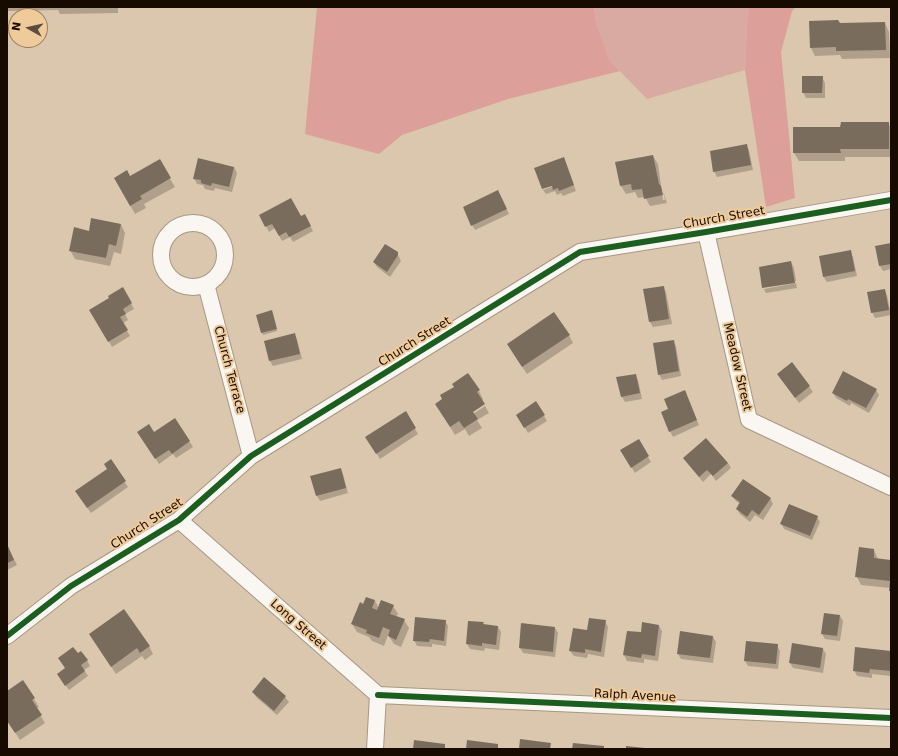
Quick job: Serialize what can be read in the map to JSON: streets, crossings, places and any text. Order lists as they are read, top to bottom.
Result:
{
  "streets": {
    "street": [
      "Church Street",
      "Meadow Street",
      "Church Terrace",
      "Long Street",
      "Ralph Avenue"
    ]
  },
  "crossings": [
    ["Church Street", "Meadow Street"],
    ["Church Street", "Church Terrace"],
    ["Church Street", "Long Street"],
    ["Long Street", "Ralph Avenue"]
  ],
  "north": "left"
}
